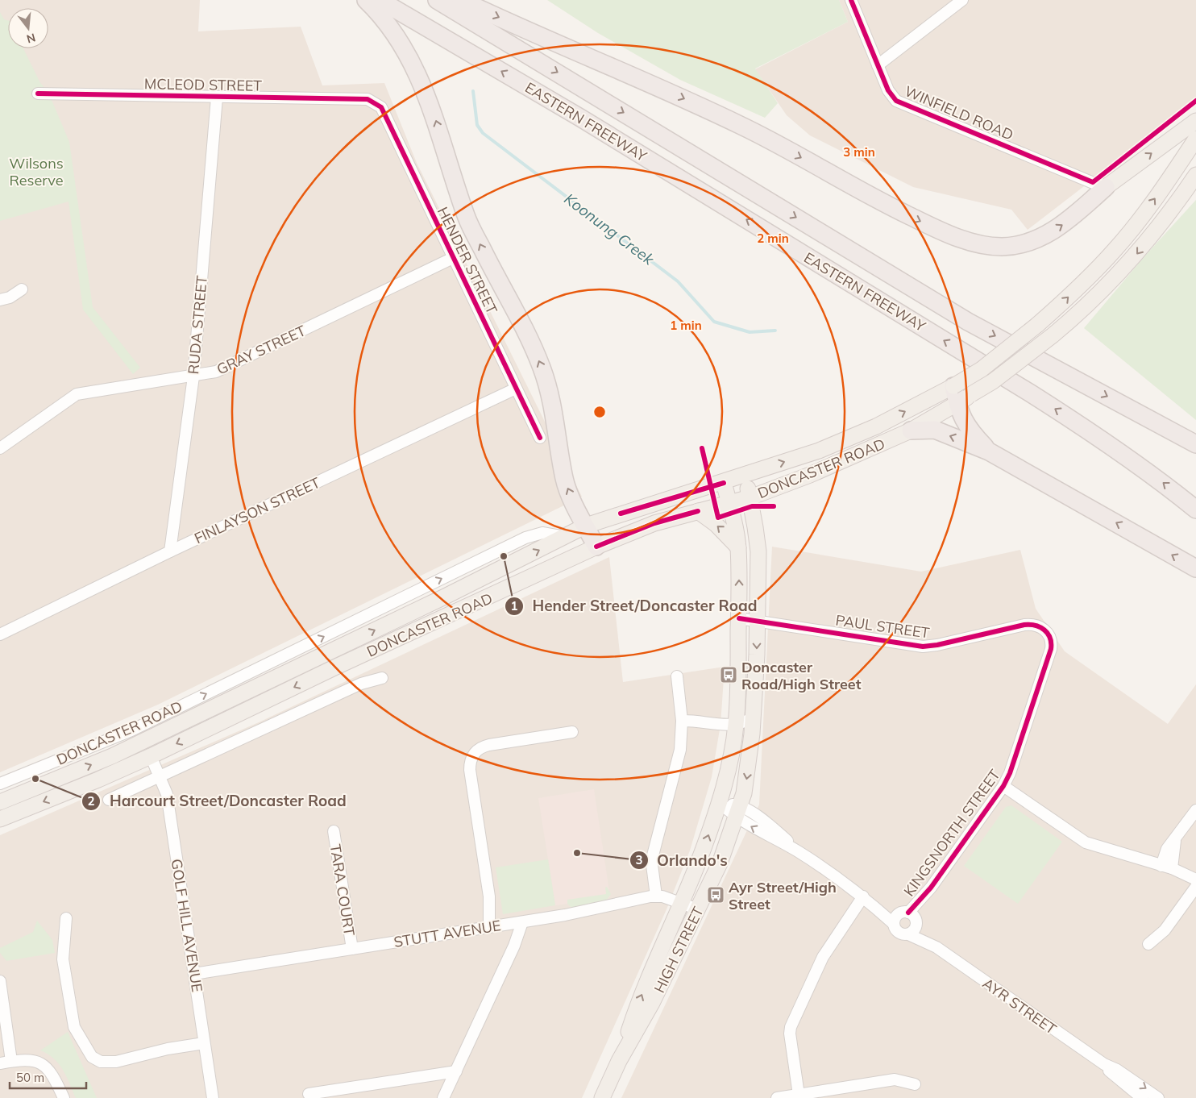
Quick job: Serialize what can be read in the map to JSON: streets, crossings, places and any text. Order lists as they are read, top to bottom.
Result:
{
  "streets": {
    "highway": ["EASTERN FREEWAY"],
    "main road": ["DONCASTER ROAD", "HIGH STREET"],
    "street": [
      "MCLEOD STREET",
      "WINFIELD ROAD",
      "HENDER STREET",
      "RUDA STREET",
      "GRAY STREET",
      "FINLAYSON STREET",
      "PAUL STREET",
      "KINGSNORTH STREET",
      "TARA COURT",
      "GOLF HILL AVENUE",
      "STUTT AVENUE",
      "AYR STREET"
    ]
  },
  "crossings": [
    ["MCLEOD STREET", "HENDER STREET"],
    ["MCLEOD STREET", "RUDA STREET"],
    ["HENDER STREET", "GRAY STREET"],
    ["HENDER STREET", "FINLAYSON STREET"],
    ["RUDA STREET", "GRAY STREET"],
    ["RUDA STREET", "FINLAYSON STREET"],
    ["DONCASTER ROAD", "GOLF HILL AVENUE"],
    ["DONCASTER ROAD", "HIGH STREET"],
    ["PAUL STREET", "KINGSNORTH STREET"],
    ["PAUL STREET", "HIGH STREET"],
    ["KINGSNORTH STREET", "AYR STREET"],
    ["TARA COURT", "STUTT AVENUE"],
    ["GOLF HILL AVENUE", "STUTT AVENUE"],
    ["STUTT AVENUE", "HIGH STREET"],
    ["HIGH STREET", "AYR STREET"]
  ],
  "water": ["Koonung Creek"],
  "parks": ["Wilsons Reserve"],
  "places": {
    "other": ["Hender Street/Doncaster Road", "Harcourt Street/Doncaster Road", "Orlando's"],
    "bus stop": ["Doncaster Road/High Street", "Ayr Street/High Street"]
  },
  "scale_bar": "50 m",
  "north": "bottom",
  "rings": ["3 min", "2 min", "1 min"]
}
